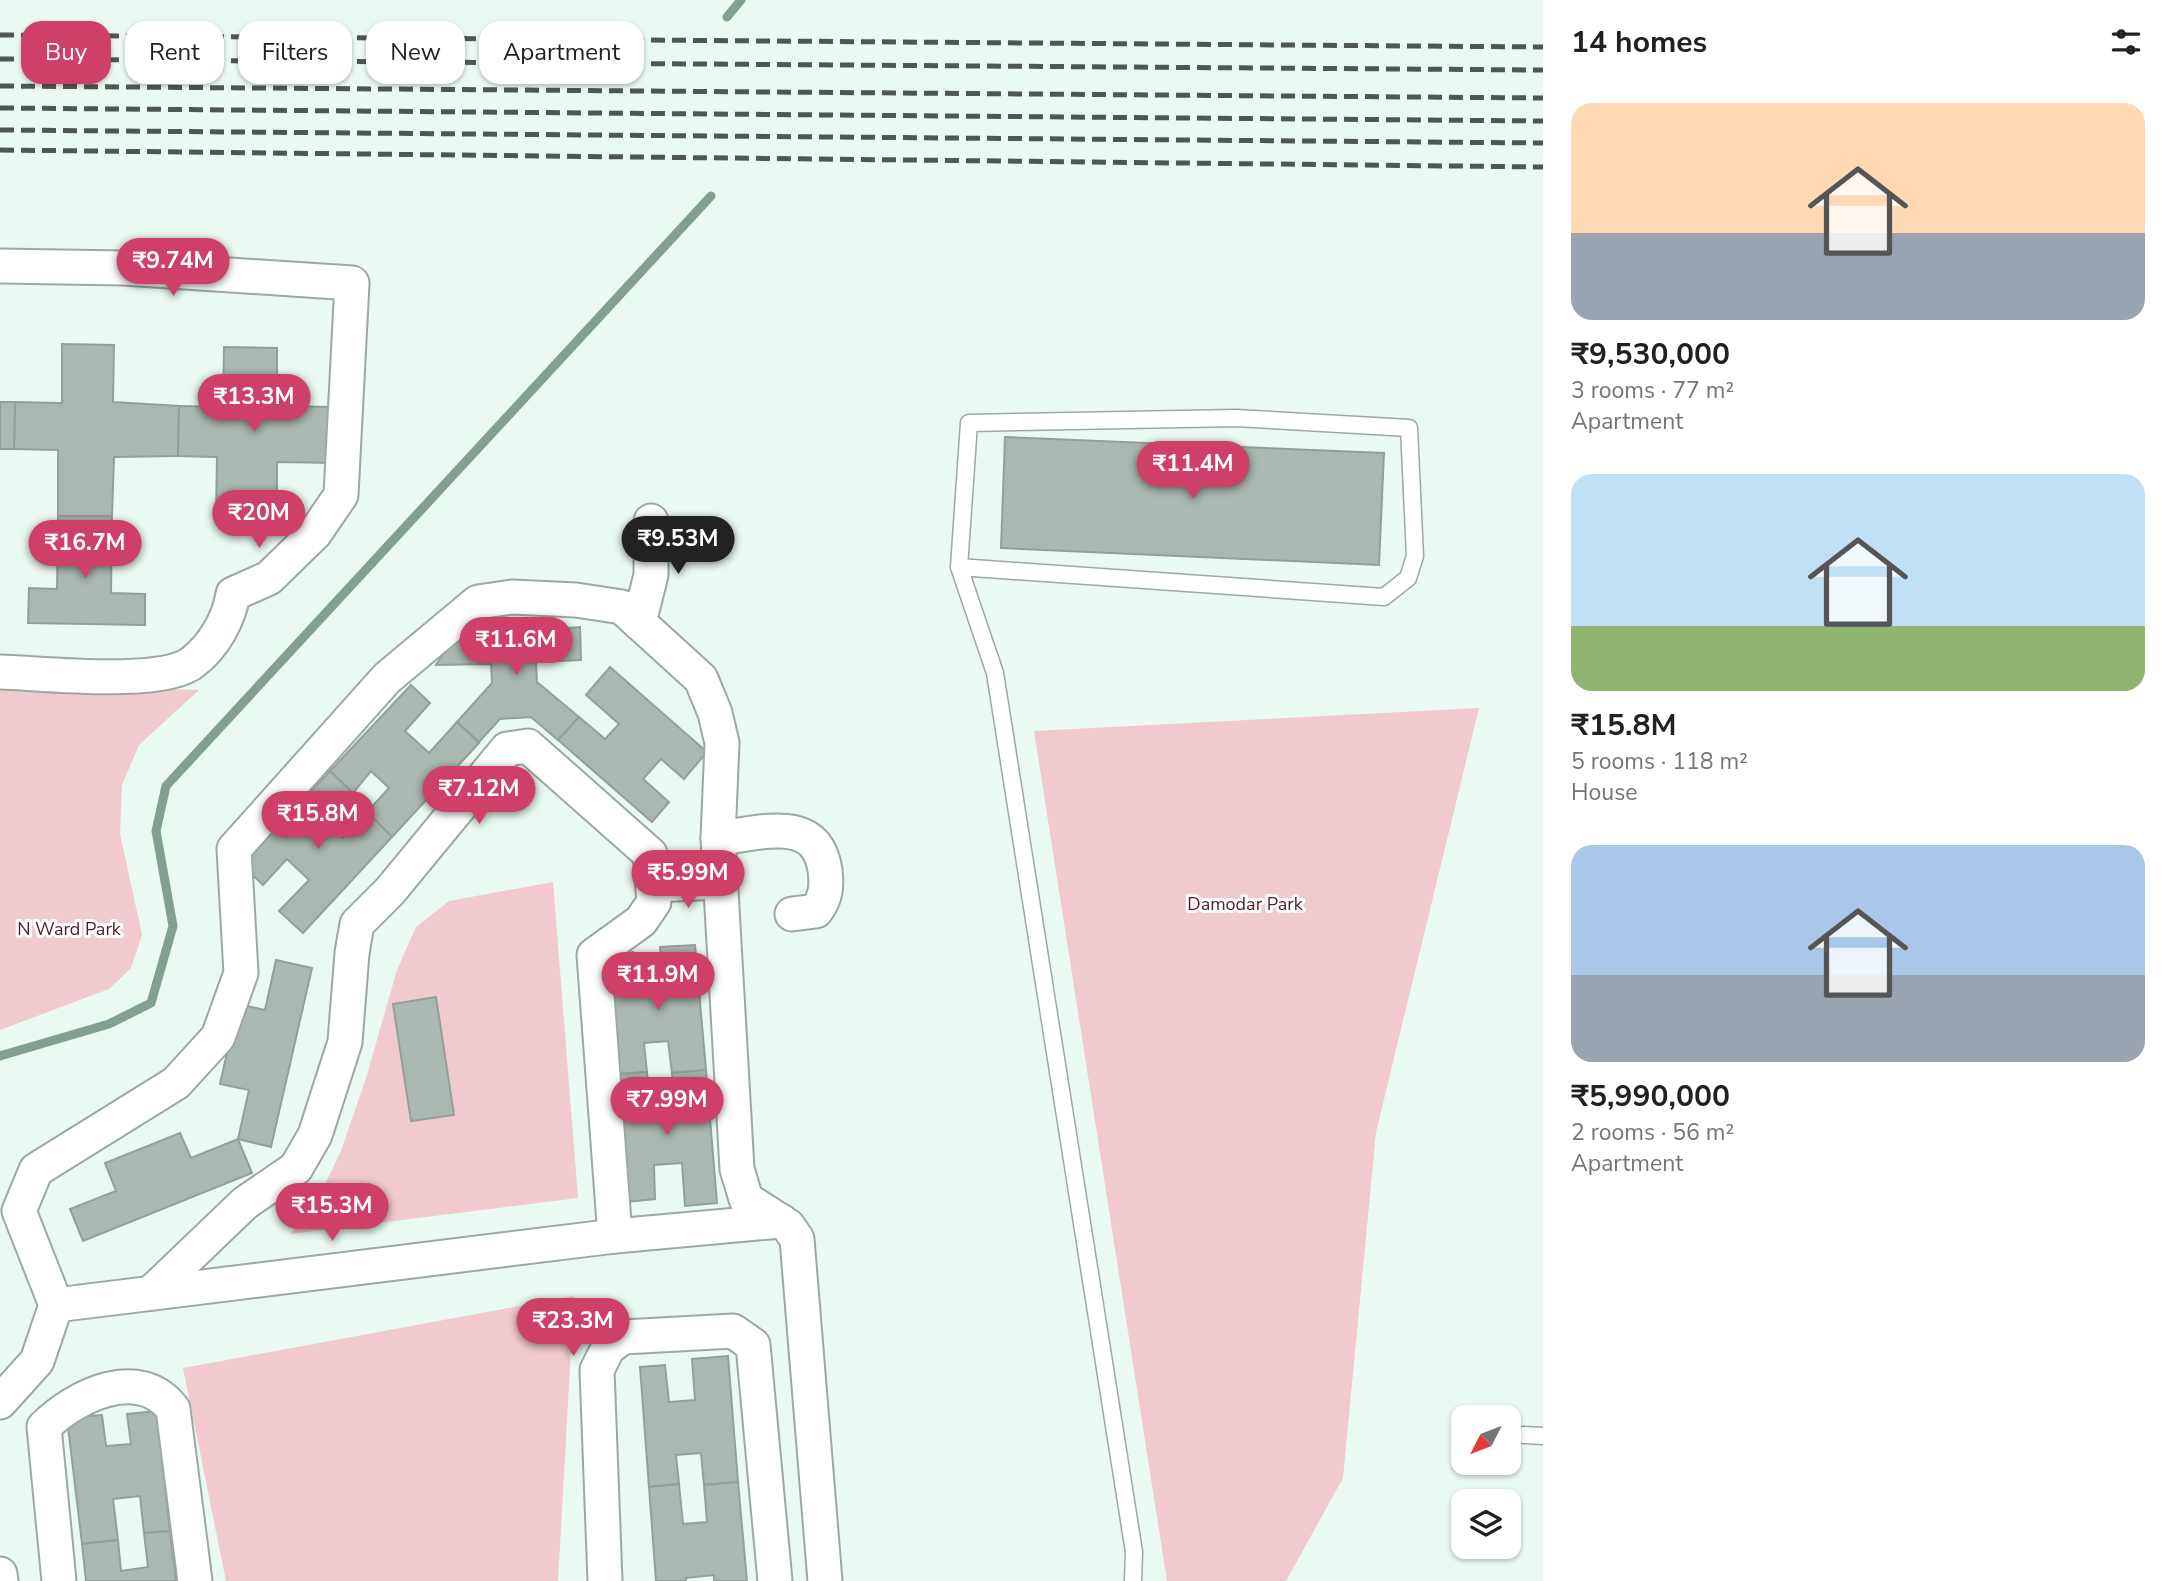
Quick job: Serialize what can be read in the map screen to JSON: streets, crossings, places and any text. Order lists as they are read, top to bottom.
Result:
{
  "parks": ["Damodar Park", "N Ward Park"],
  "north": "bottom left",
  "page": {
    "heading": "14 homes",
    "chip": [
      "Buy",
      "Rent",
      "Filters",
      "New",
      "Apartment"
    ],
    "list": [
      {
        "name": "₹9,530,000",
        "note": "3 rooms · 77 m² · Apartment"
      },
      {
        "name": "₹15.8M",
        "note": "5 rooms · 118 m² · House"
      },
      {
        "name": "₹5,990,000",
        "note": "2 rooms · 56 m² · Apartment"
      }
    ],
    "price": [
      "₹9.74M",
      "₹13.3M",
      "₹11.4M",
      "₹20M",
      "₹9.53M",
      "₹16.7M",
      "₹11.6M",
      "₹7.12M",
      "₹15.8M",
      "₹5.99M",
      "₹11.9M",
      "₹7.99M",
      "₹15.3M",
      "₹23.3M"
    ]
  }
}
